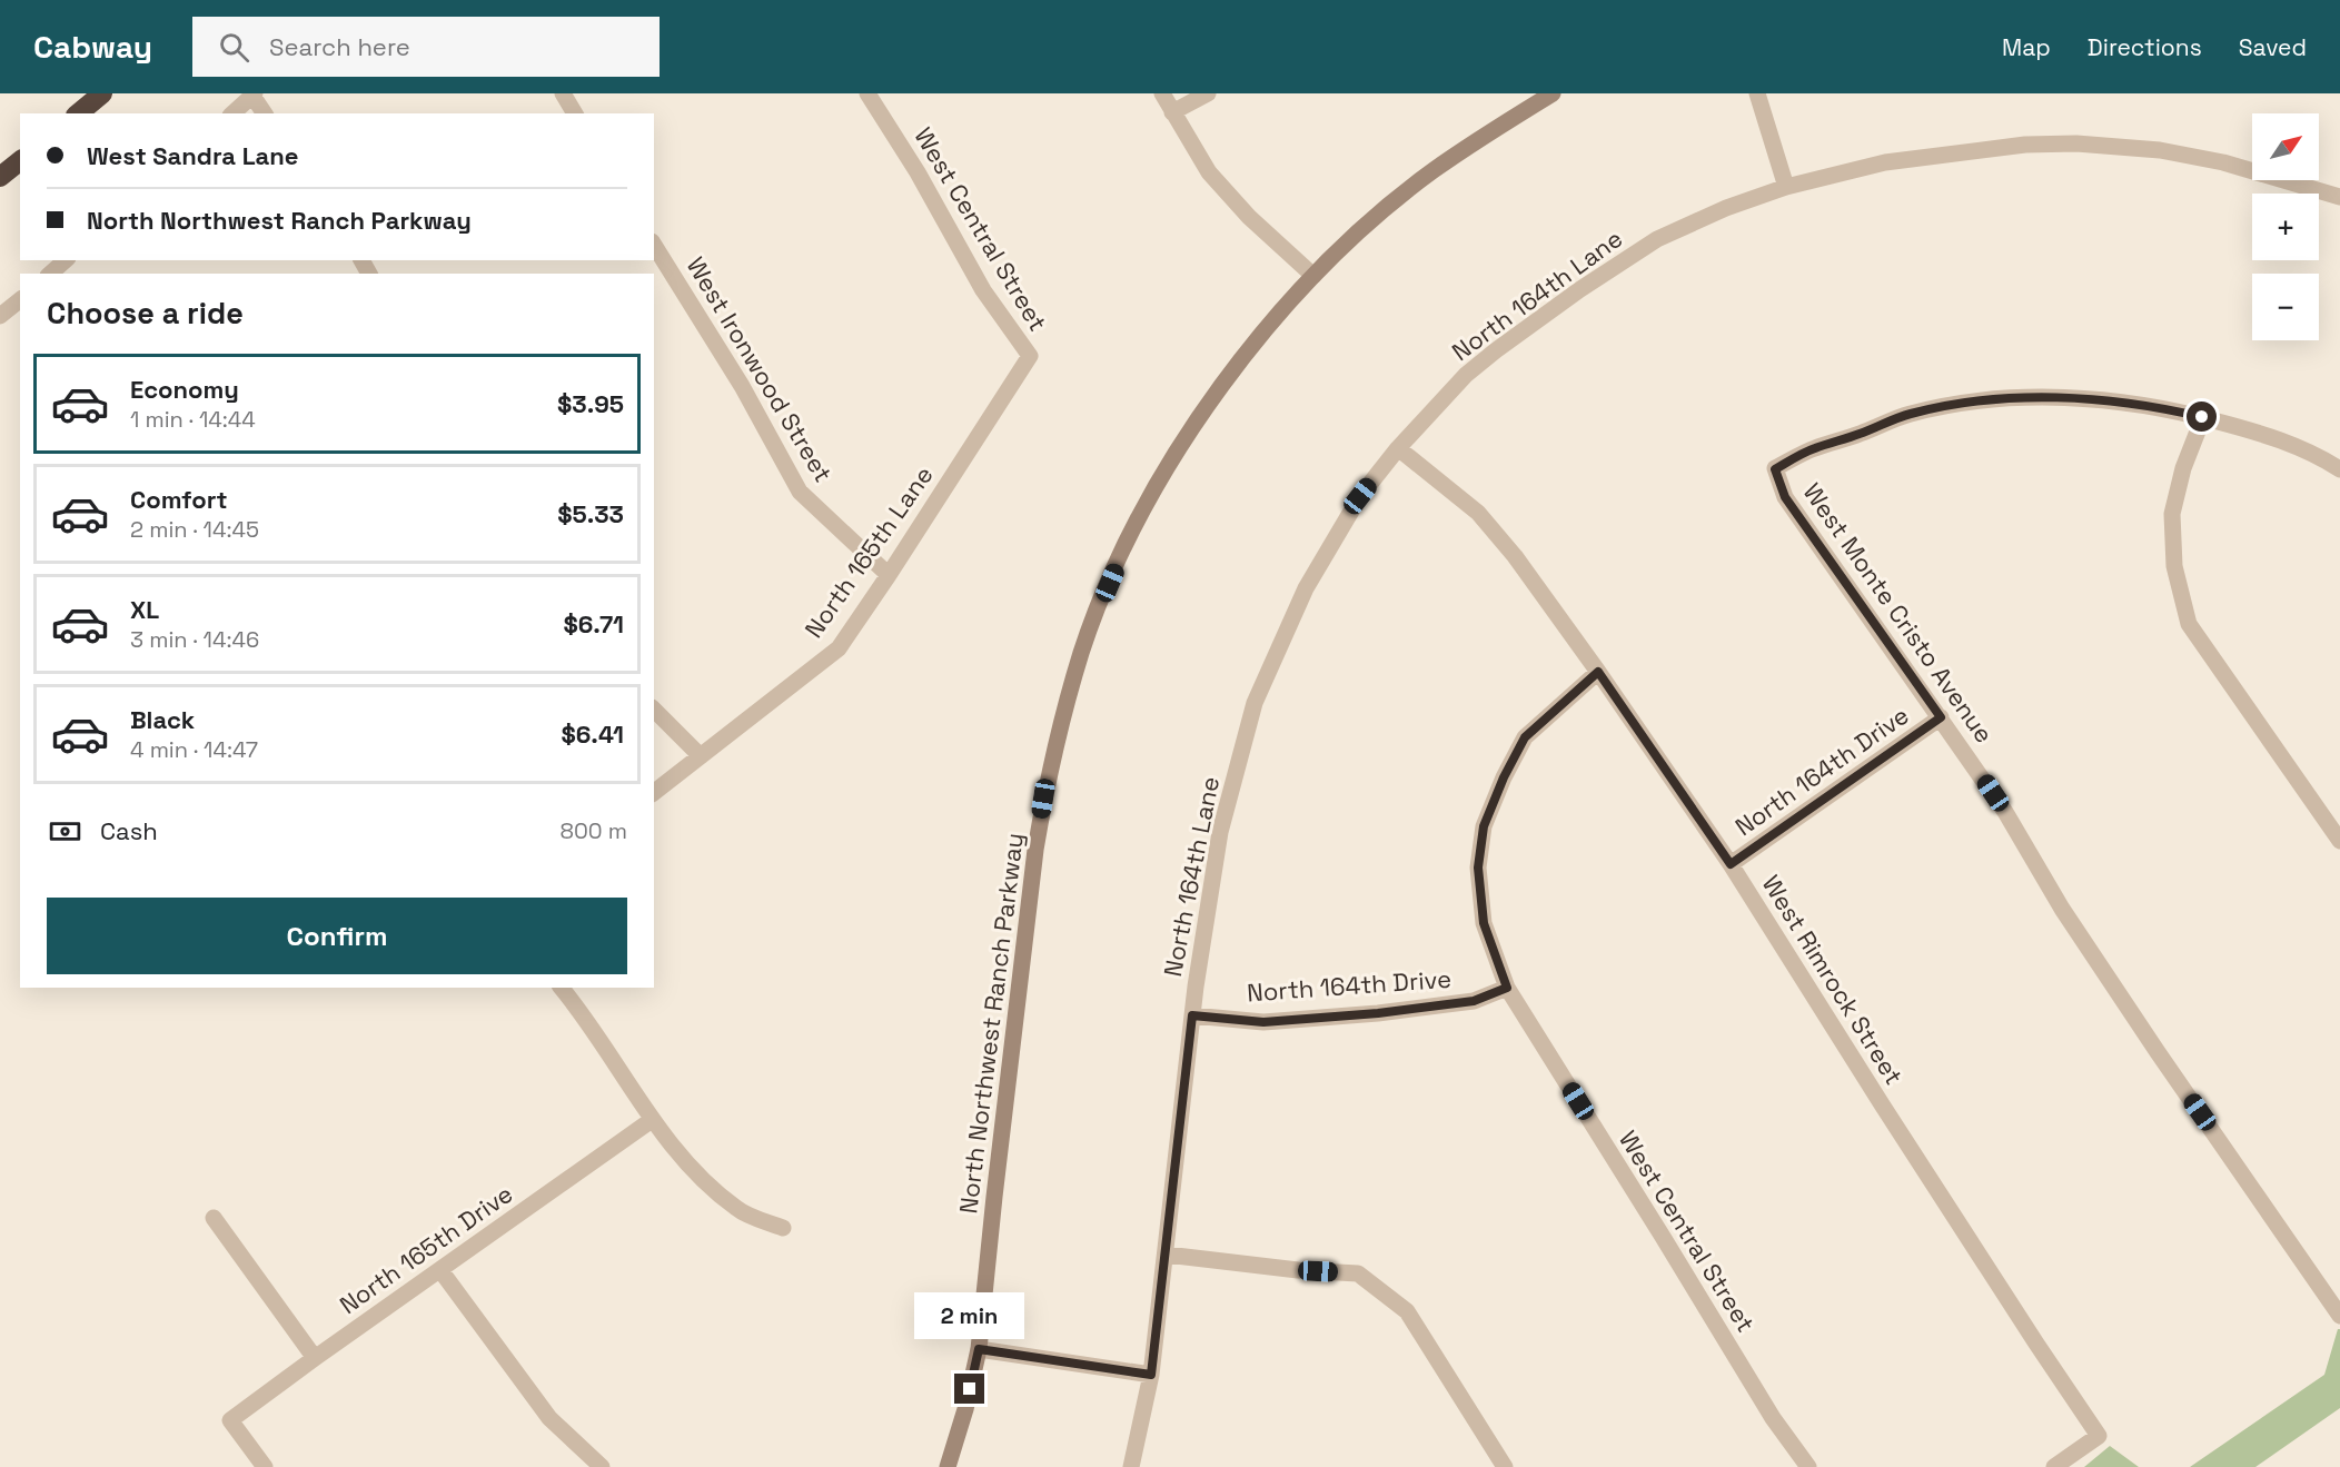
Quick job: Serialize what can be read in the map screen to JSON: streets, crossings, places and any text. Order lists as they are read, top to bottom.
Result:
{
  "streets": {
    "main road": ["North Northwest Ranch Parkway"],
    "street": [
      "West Central Street",
      "North 164th Lane",
      "West Ironwood Street",
      "North 165th Lane",
      "West Monte Cristo Avenue",
      "North 164th Drive",
      "West Rimrock Street",
      "North 165th Drive"
    ]
  },
  "crossings": [
    ["West Central Street", "North 165th Lane"],
    ["West Central Street", "North 164th Drive"],
    ["West Central Street", "West Rimrock Street"],
    ["North 164th Lane", "North 164th Drive"],
    ["North 164th Lane", "West Rimrock Street"],
    ["West Ironwood Street", "North 165th Lane"],
    ["West Monte Cristo Avenue", "North 164th Drive"],
    ["North 164th Drive", "West Rimrock Street"]
  ],
  "north": "top right",
  "page": {
    "header": "Cabway",
    "search": "Search here",
    "nav": ["Map", "Directions", "Saved"],
    "map_buttons": ["+", "−"],
    "banner": ["West Sandra Lane", "North Northwest Ranch Parkway"],
    "heading": "Choose a ride",
    "list": [
      {
        "name": "Economy",
        "note": "1 min · 14:44",
        "value": "$3.95"
      },
      {
        "name": "Comfort",
        "note": "2 min · 14:45",
        "value": "$5.33"
      },
      {
        "name": "XL",
        "note": "3 min · 14:46",
        "value": "$6.71"
      },
      {
        "name": "Black",
        "note": "4 min · 14:47",
        "value": "$6.41"
      }
    ],
    "pay": ["Cash", "800 m"],
    "buttons": "Confirm",
    "bubble": "2 min"
  }
}
